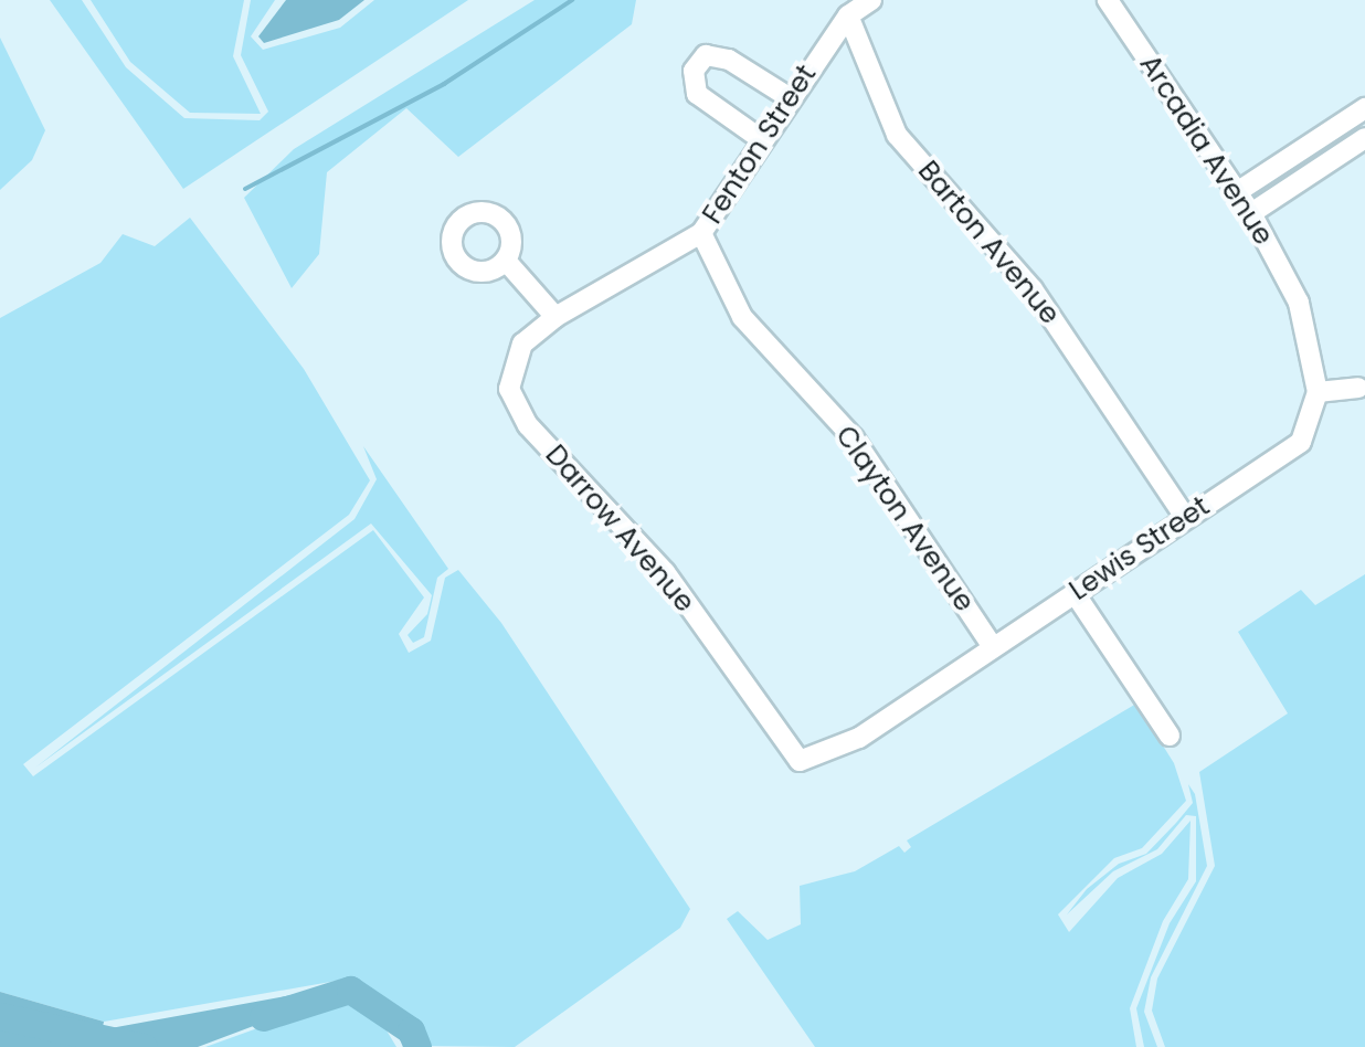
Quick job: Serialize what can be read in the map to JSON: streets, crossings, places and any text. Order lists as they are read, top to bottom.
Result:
{
  "streets": {
    "street": [
      "Fenton Street",
      "Arcadia Avenue",
      "Barton Avenue",
      "Clayton Avenue",
      "Darrow Avenue",
      "Lewis Street"
    ]
  },
  "crossings": [
    ["Fenton Street", "Barton Avenue"],
    ["Fenton Street", "Clayton Avenue"],
    ["Fenton Street", "Darrow Avenue"],
    ["Arcadia Avenue", "Lewis Street"],
    ["Barton Avenue", "Lewis Street"],
    ["Clayton Avenue", "Lewis Street"],
    ["Darrow Avenue", "Lewis Street"]
  ]
}
